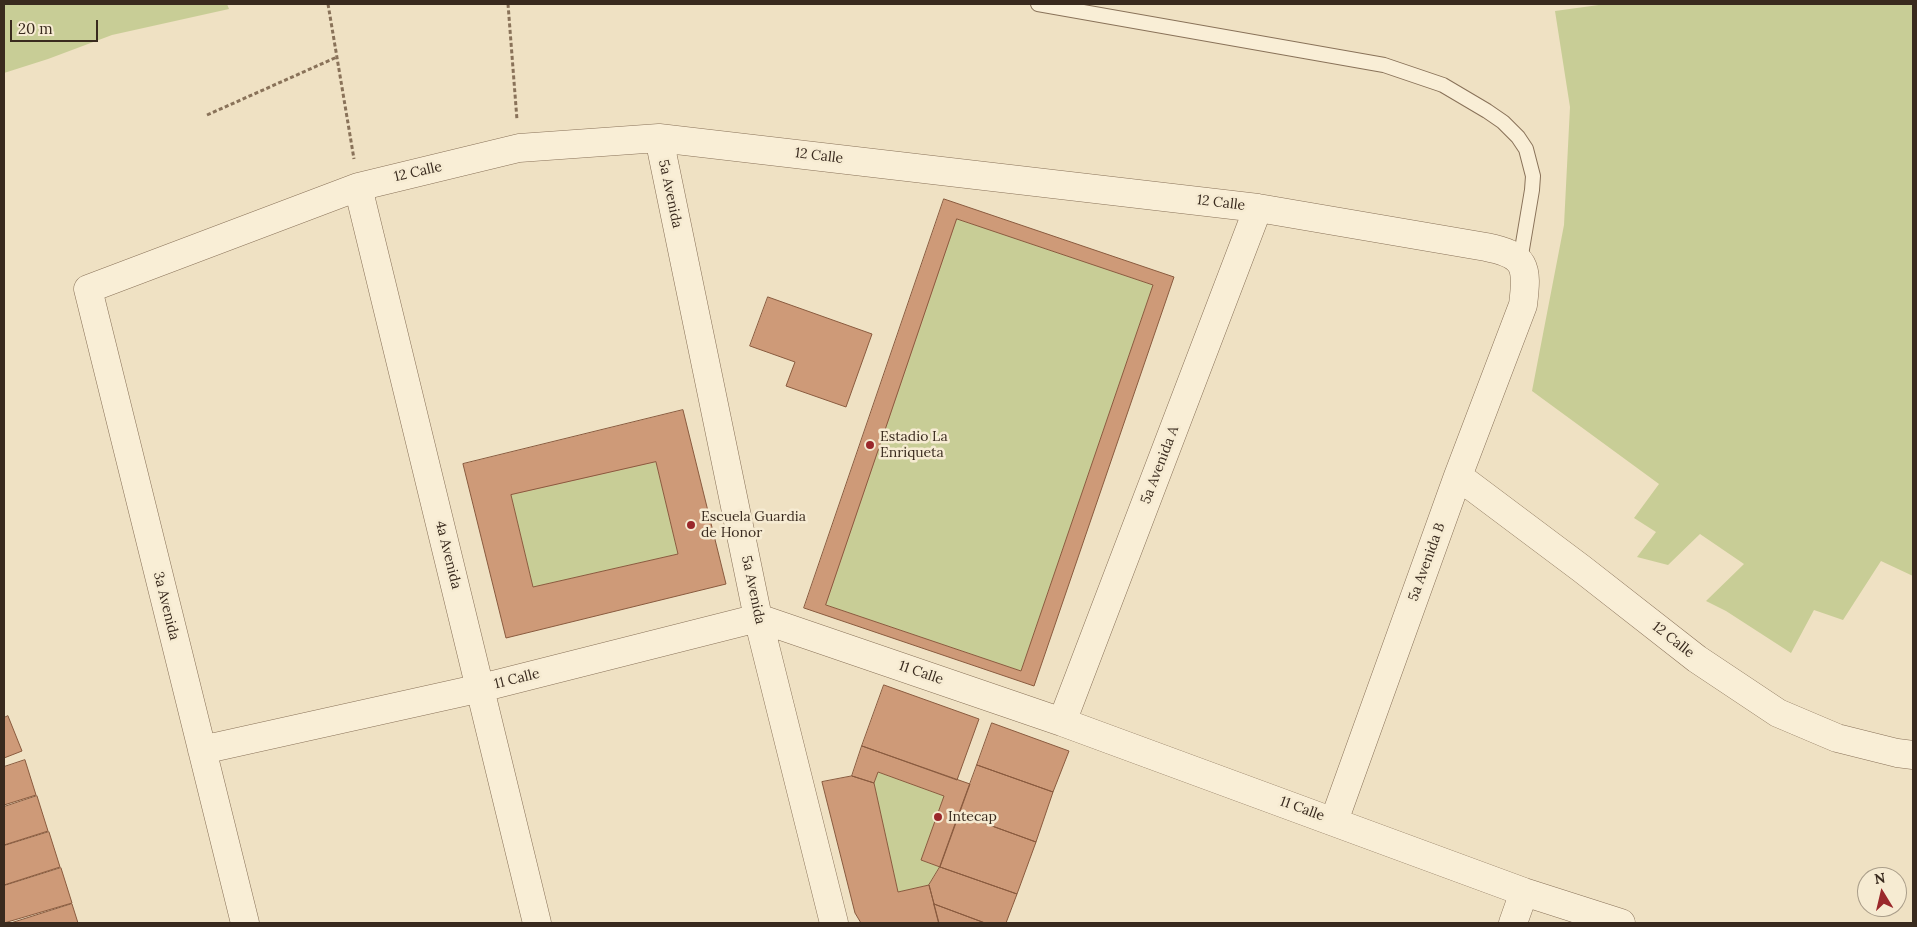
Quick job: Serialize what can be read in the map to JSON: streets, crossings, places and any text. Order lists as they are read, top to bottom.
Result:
{
  "streets": {
    "street": [
      "12 Calle",
      "5a Avenida",
      "5a Avenida A",
      "4a Avenida",
      "5a Avenida B",
      "3a Avenida",
      "11 Calle"
    ]
  },
  "crossings": [
    ["12 Calle", "5a Avenida"],
    ["12 Calle", "5a Avenida A"],
    ["12 Calle", "4a Avenida"],
    ["12 Calle", "5a Avenida B"],
    ["12 Calle", "3a Avenida"],
    ["5a Avenida", "11 Calle"],
    ["5a Avenida A", "11 Calle"],
    ["4a Avenida", "11 Calle"],
    ["5a Avenida B", "11 Calle"],
    ["3a Avenida", "11 Calle"]
  ],
  "places": ["Estadio La Enriqueta", "Escuela Guardia de Honor", "Intecap"],
  "scale_bar": "20 m",
  "north": "top"
}
